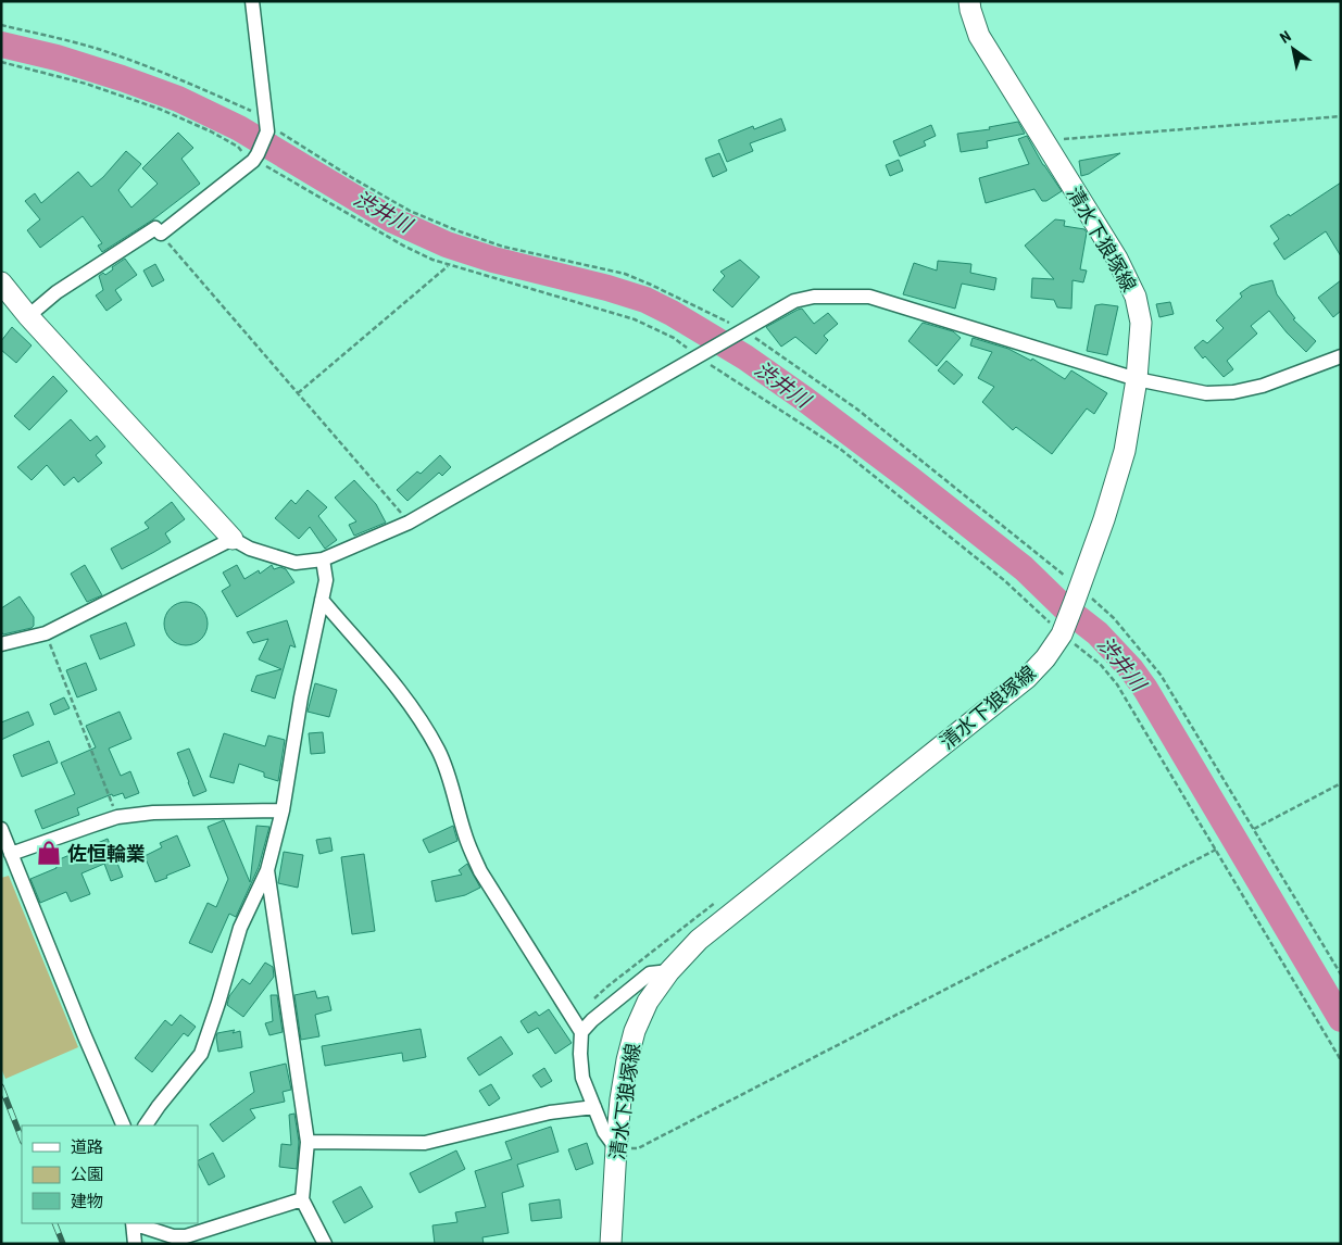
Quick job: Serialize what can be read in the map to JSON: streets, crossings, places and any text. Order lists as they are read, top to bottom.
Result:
{
  "streets": {
    "main road": ["清水下狼塚線"]
  },
  "water": ["渋井川"],
  "places": {
    "shop": ["佐恒輪業"]
  },
  "legend": ["道路", "公園", "建物"],
  "north": "top left"
}
